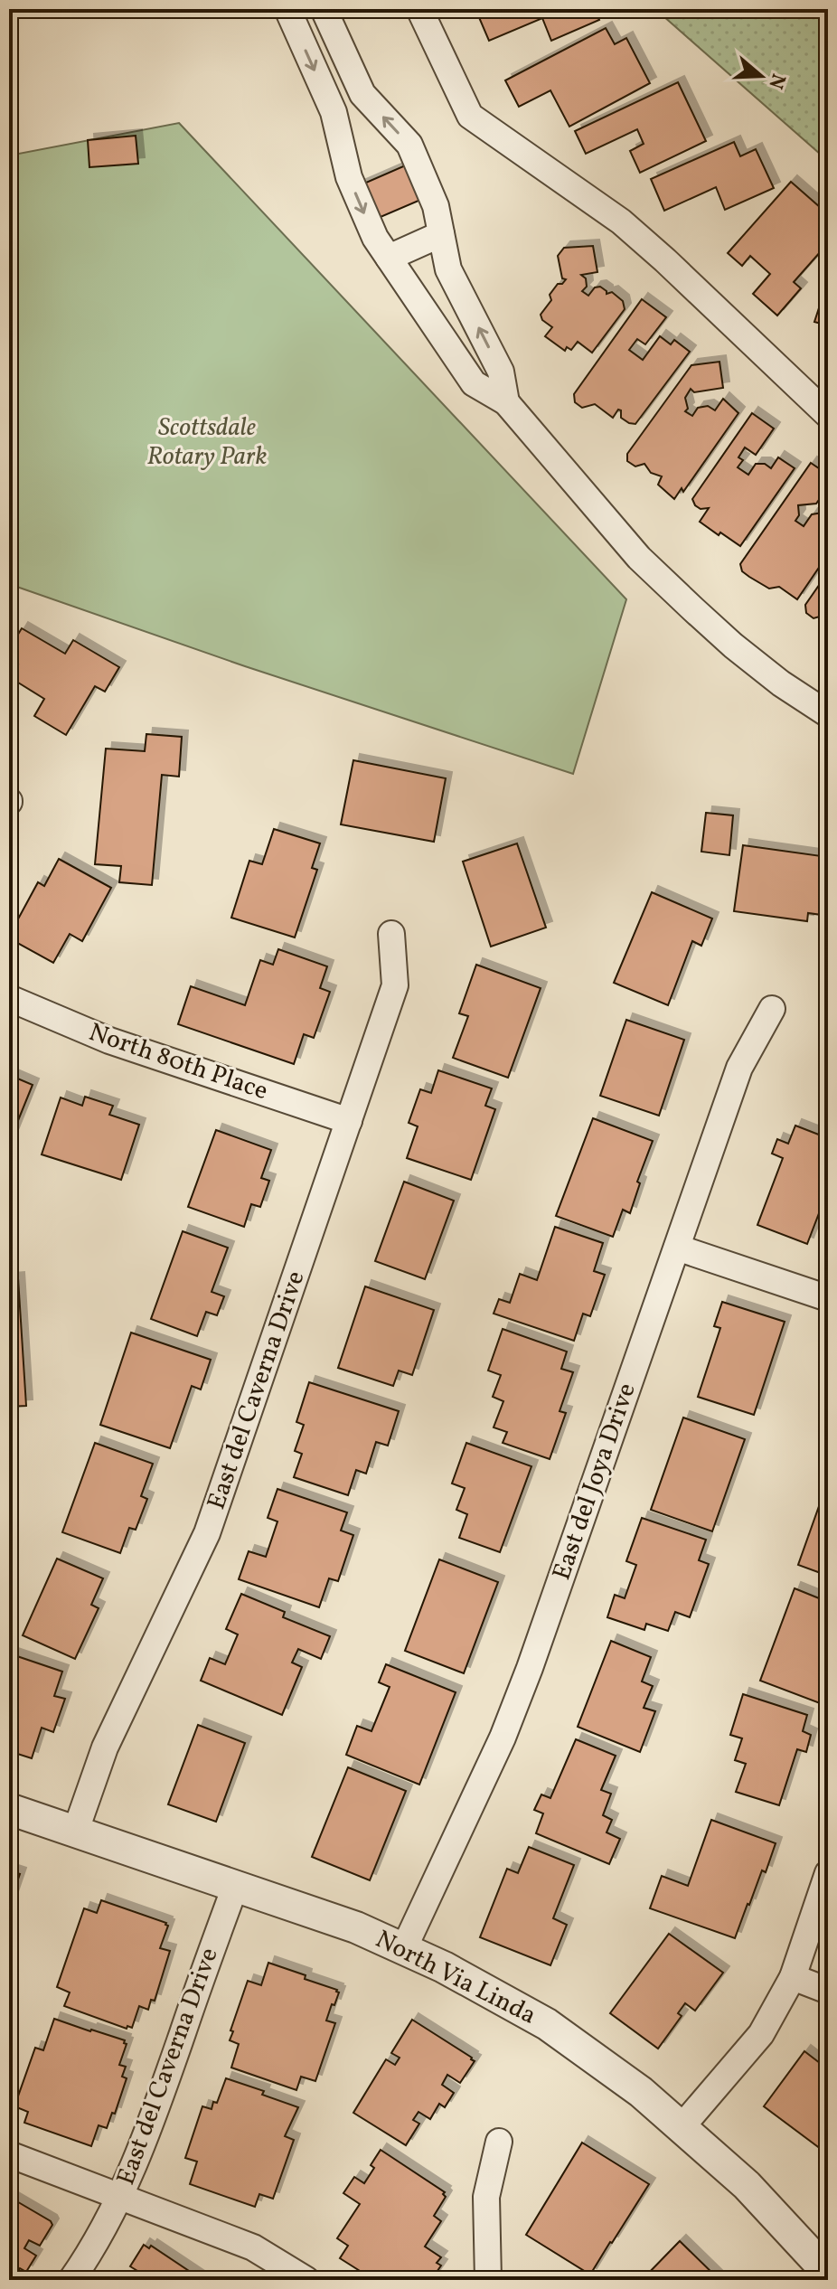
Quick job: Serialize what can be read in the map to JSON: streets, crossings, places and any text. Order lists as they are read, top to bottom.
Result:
{
  "streets": {
    "street": [
      "North 80th Place",
      "East del Caverna Drive",
      "East del Joya Drive",
      "North Via Linda"
    ]
  },
  "crossings": [
    ["North 80th Place", "East del Caverna Drive"],
    ["East del Caverna Drive", "North Via Linda"],
    ["East del Joya Drive", "North Via Linda"]
  ],
  "parks": ["Scottsdale Rotary Park"],
  "north": "right"
}
